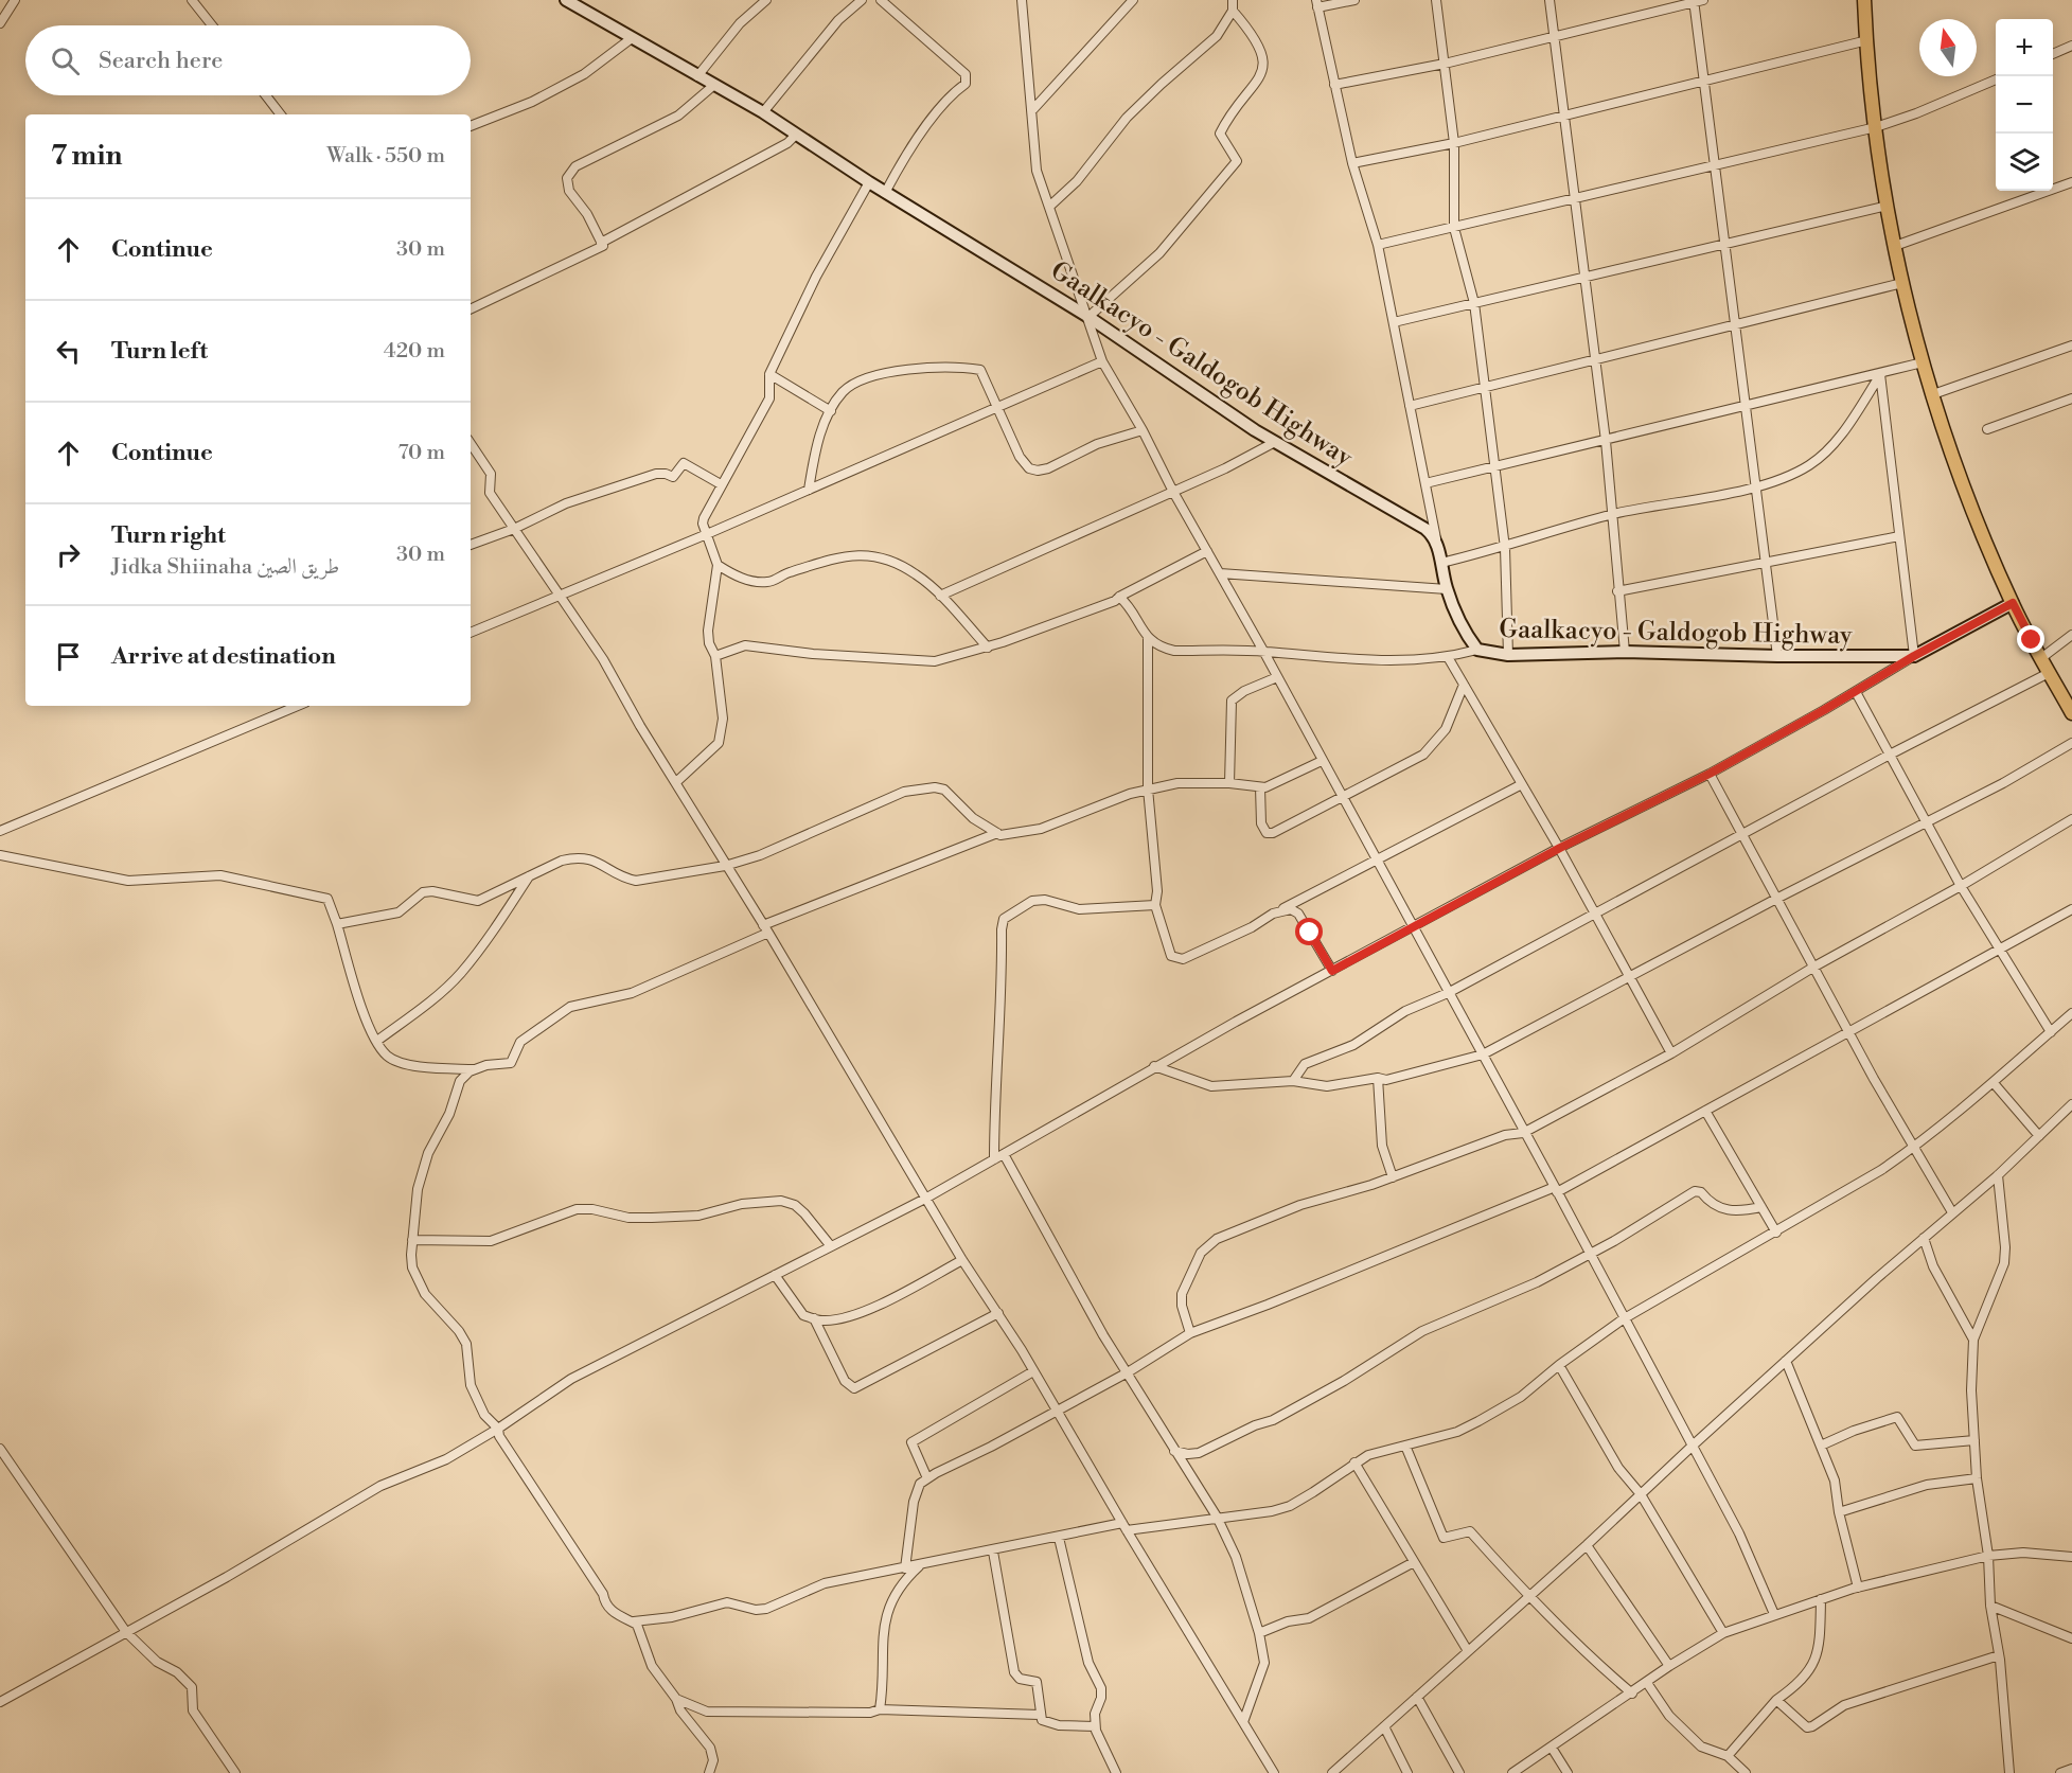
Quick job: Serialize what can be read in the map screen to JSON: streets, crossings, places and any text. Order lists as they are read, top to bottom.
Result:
{
  "streets": {
    "street": ["Gaalkacyo - Galdogob Highway"]
  },
  "north": "top",
  "page": {
    "map_buttons": ["+", "−"],
    "search": "Search here",
    "heading": ["7 min", "Walk · 550 m"],
    "list": [
      ["Continue", "30 m"],
      ["Turn left", "420 m"],
      ["Continue", "70 m"],
      ["Turn right", "Jidka Shiinaha طريق الصين", "30 m"],
      "Arrive at destination"
    ]
  }
}
